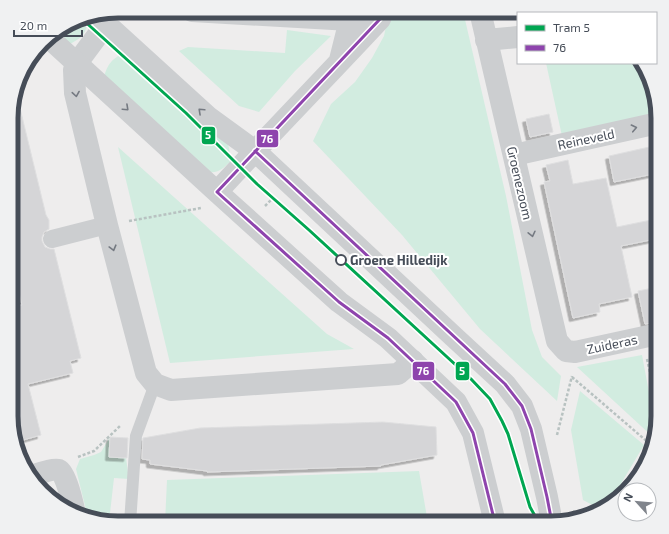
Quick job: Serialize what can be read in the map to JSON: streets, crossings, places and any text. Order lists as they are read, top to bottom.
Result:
{
  "streets": {
    "street": ["Reineveld", "Groenezoom", "Zuideras"]
  },
  "crossings": [
    ["Reineveld", "Groenezoom"],
    ["Groenezoom", "Zuideras"]
  ],
  "one_way": ["Reineveld"],
  "places": ["Groene Hilledijk"],
  "lines": ["transit line 76", "tram line 5"],
  "legend": ["Tram 5", "76"],
  "scale_bar": "20 m",
  "north": "top left"
}
